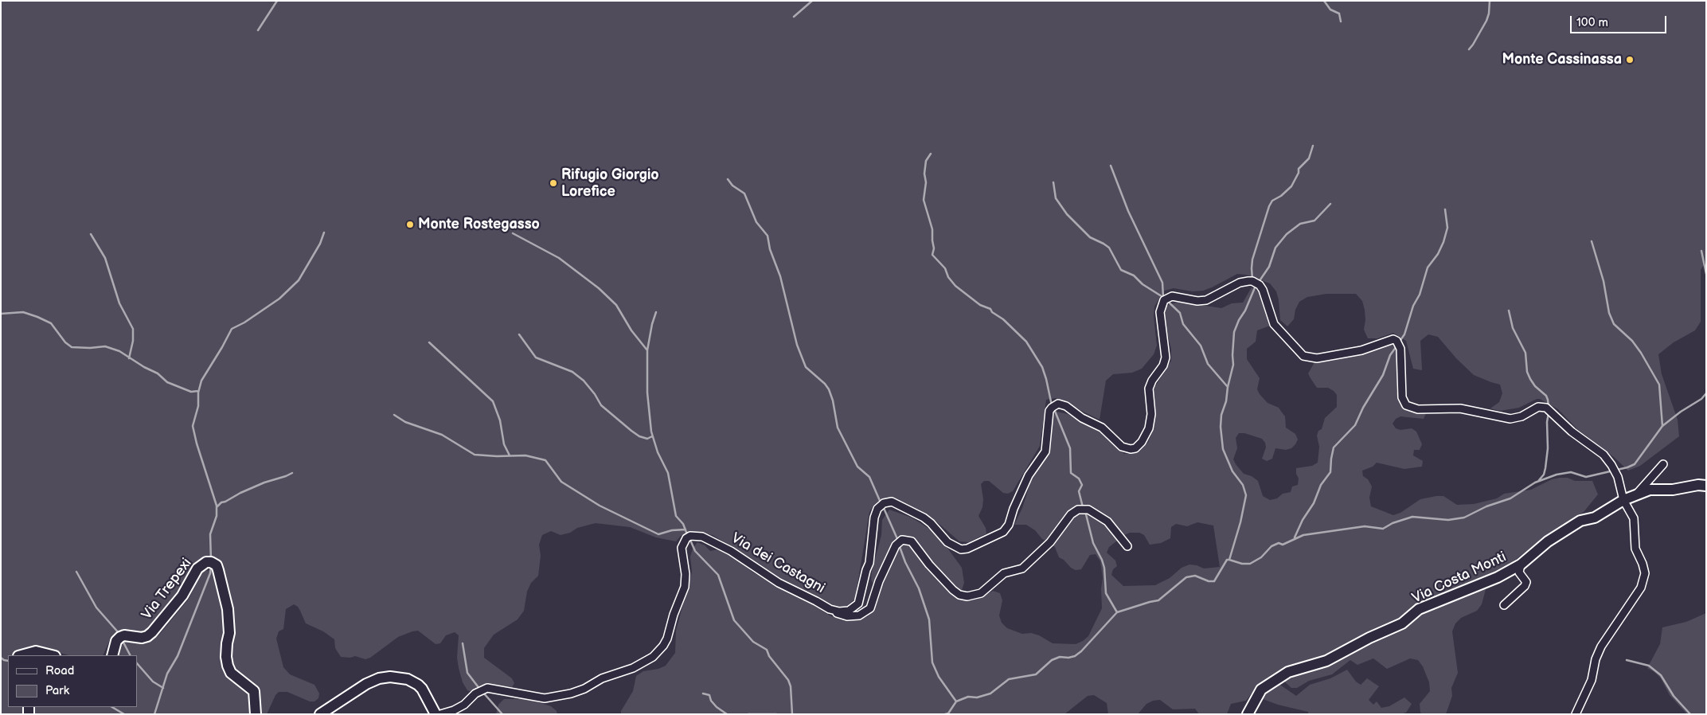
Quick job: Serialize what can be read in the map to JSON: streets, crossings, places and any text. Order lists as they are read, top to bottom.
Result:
{
  "streets": {
    "street": ["Via dei Castagni", "Via Costa Monti", "Via Trepexi"]
  },
  "crossings": [
    ["Via dei Castagni", "Via Costa Monti"]
  ],
  "places": ["Monte Cassinassa", "Rifugio Giorgio Lorefice", "Monte Rostegasso"],
  "legend": ["Road", "Park"],
  "scale_bar": "100 m"
}
